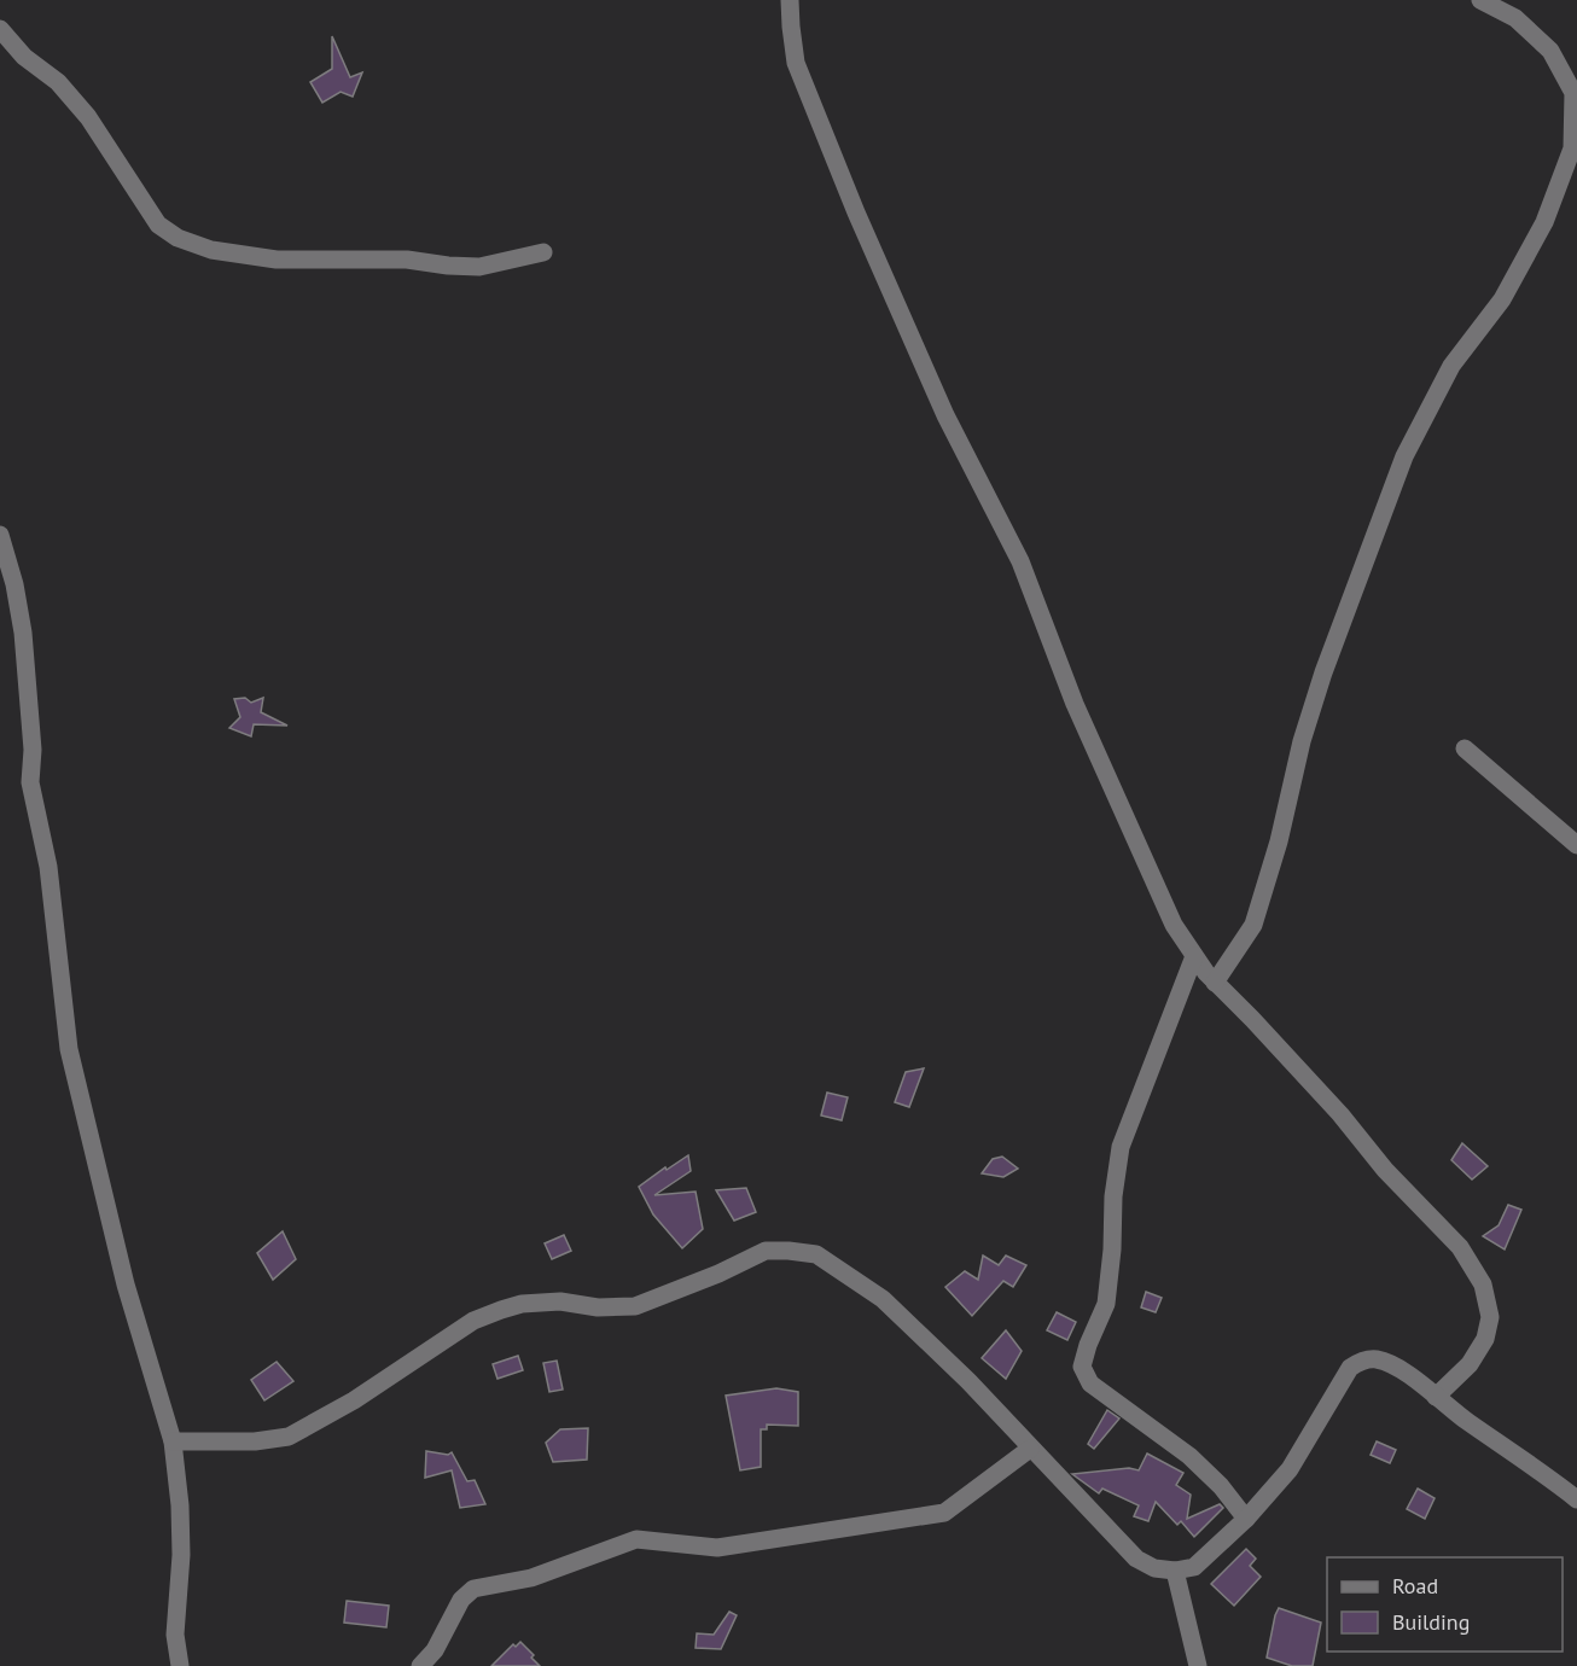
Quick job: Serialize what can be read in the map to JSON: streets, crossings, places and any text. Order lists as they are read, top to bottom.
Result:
{
  "legend": ["Road", "Building"]
}
